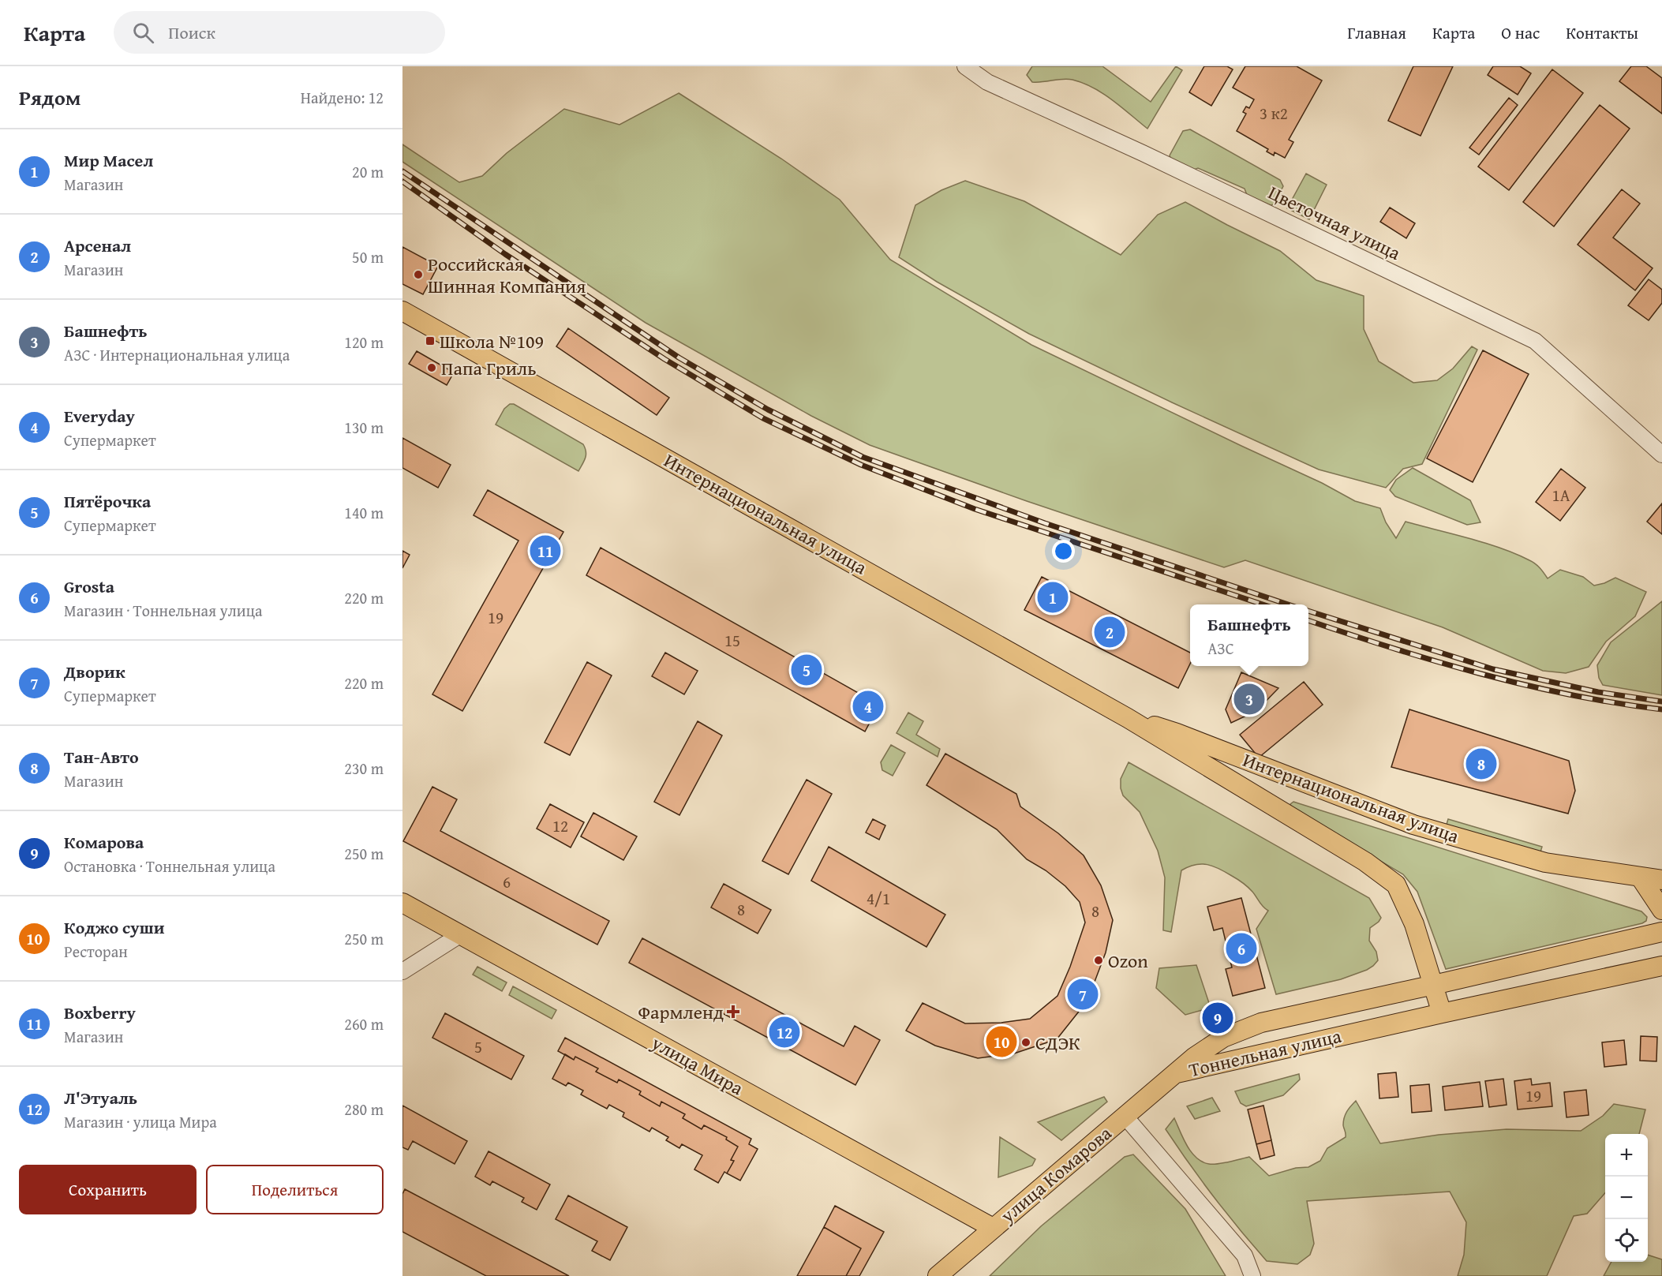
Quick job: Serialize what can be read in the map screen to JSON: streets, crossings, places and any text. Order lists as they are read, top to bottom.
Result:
{
  "streets": {
    "main road": [
      "Интернациональная улица",
      "Тоннельная улица",
      "улица Мира",
      "улица Комарова"
    ],
    "street": ["Цветочная улица"]
  },
  "crossings": [
    ["Интернациональная улица", "Тоннельная улица"],
    ["Тоннельная улица", "улица Комарова"],
    ["улица Мира", "улица Комарова"]
  ],
  "places": {
    "other": [
      "Российская Шинная Компания",
      "Папа Гриль",
      "Ozon",
      "СДЭК"
    ],
    "transit": ["Школа №109"],
    "health": ["Фармленд"]
  },
  "house_numbers": [
    "3 к2",
    "1А",
    "19",
    "15",
    "12",
    "6",
    "4/1",
    "8",
    "8",
    "5",
    "19"
  ],
  "page": {
    "header": "Карта",
    "search": "Поиск",
    "nav": [
      "Главная",
      "Карта",
      "О нас",
      "Контакты"
    ],
    "heading": ["Рядом", "Найдено: 12"],
    "list": [
      {
        "mark": "1",
        "name": "Мир Масел",
        "note": "Магазин",
        "value": "20 m"
      },
      {
        "mark": "2",
        "name": "Арсенал",
        "note": "Магазин",
        "value": "50 m"
      },
      {
        "mark": "3",
        "name": "Башнефть",
        "note": "АЗС · Интернациональная улица",
        "value": "120 m"
      },
      {
        "mark": "4",
        "name": "Everyday",
        "note": "Супермаркет",
        "value": "130 m"
      },
      {
        "mark": "5",
        "name": "Пятёрочка",
        "note": "Супермаркет",
        "value": "140 m"
      },
      {
        "mark": "6",
        "name": "Grosta",
        "note": "Магазин · Тоннельная улица",
        "value": "220 m"
      },
      {
        "mark": "7",
        "name": "Дворик",
        "note": "Супермаркет",
        "value": "220 m"
      },
      {
        "mark": "8",
        "name": "Тан-Авто",
        "note": "Магазин",
        "value": "230 m"
      },
      {
        "mark": "9",
        "name": "Комарова",
        "note": "Остановка · Тоннельная улица",
        "value": "250 m"
      },
      {
        "mark": "10",
        "name": "Коджо суши",
        "note": "Ресторан",
        "value": "250 m"
      },
      {
        "mark": "11",
        "name": "Boxberry",
        "note": "Магазин",
        "value": "260 m"
      },
      {
        "mark": "12",
        "name": "Л'Этуаль",
        "note": "Магазин · улица Мира",
        "value": "280 m"
      }
    ],
    "pins": [
      "11",
      "1",
      "2",
      "5",
      "3",
      "4",
      "8",
      "6",
      "7",
      "9",
      "12",
      "10"
    ],
    "popup": ["Башнефть", "АЗС"],
    "map_buttons": ["+", "−"],
    "buttons": ["Сохранить", "Поделиться"]
  }
}
